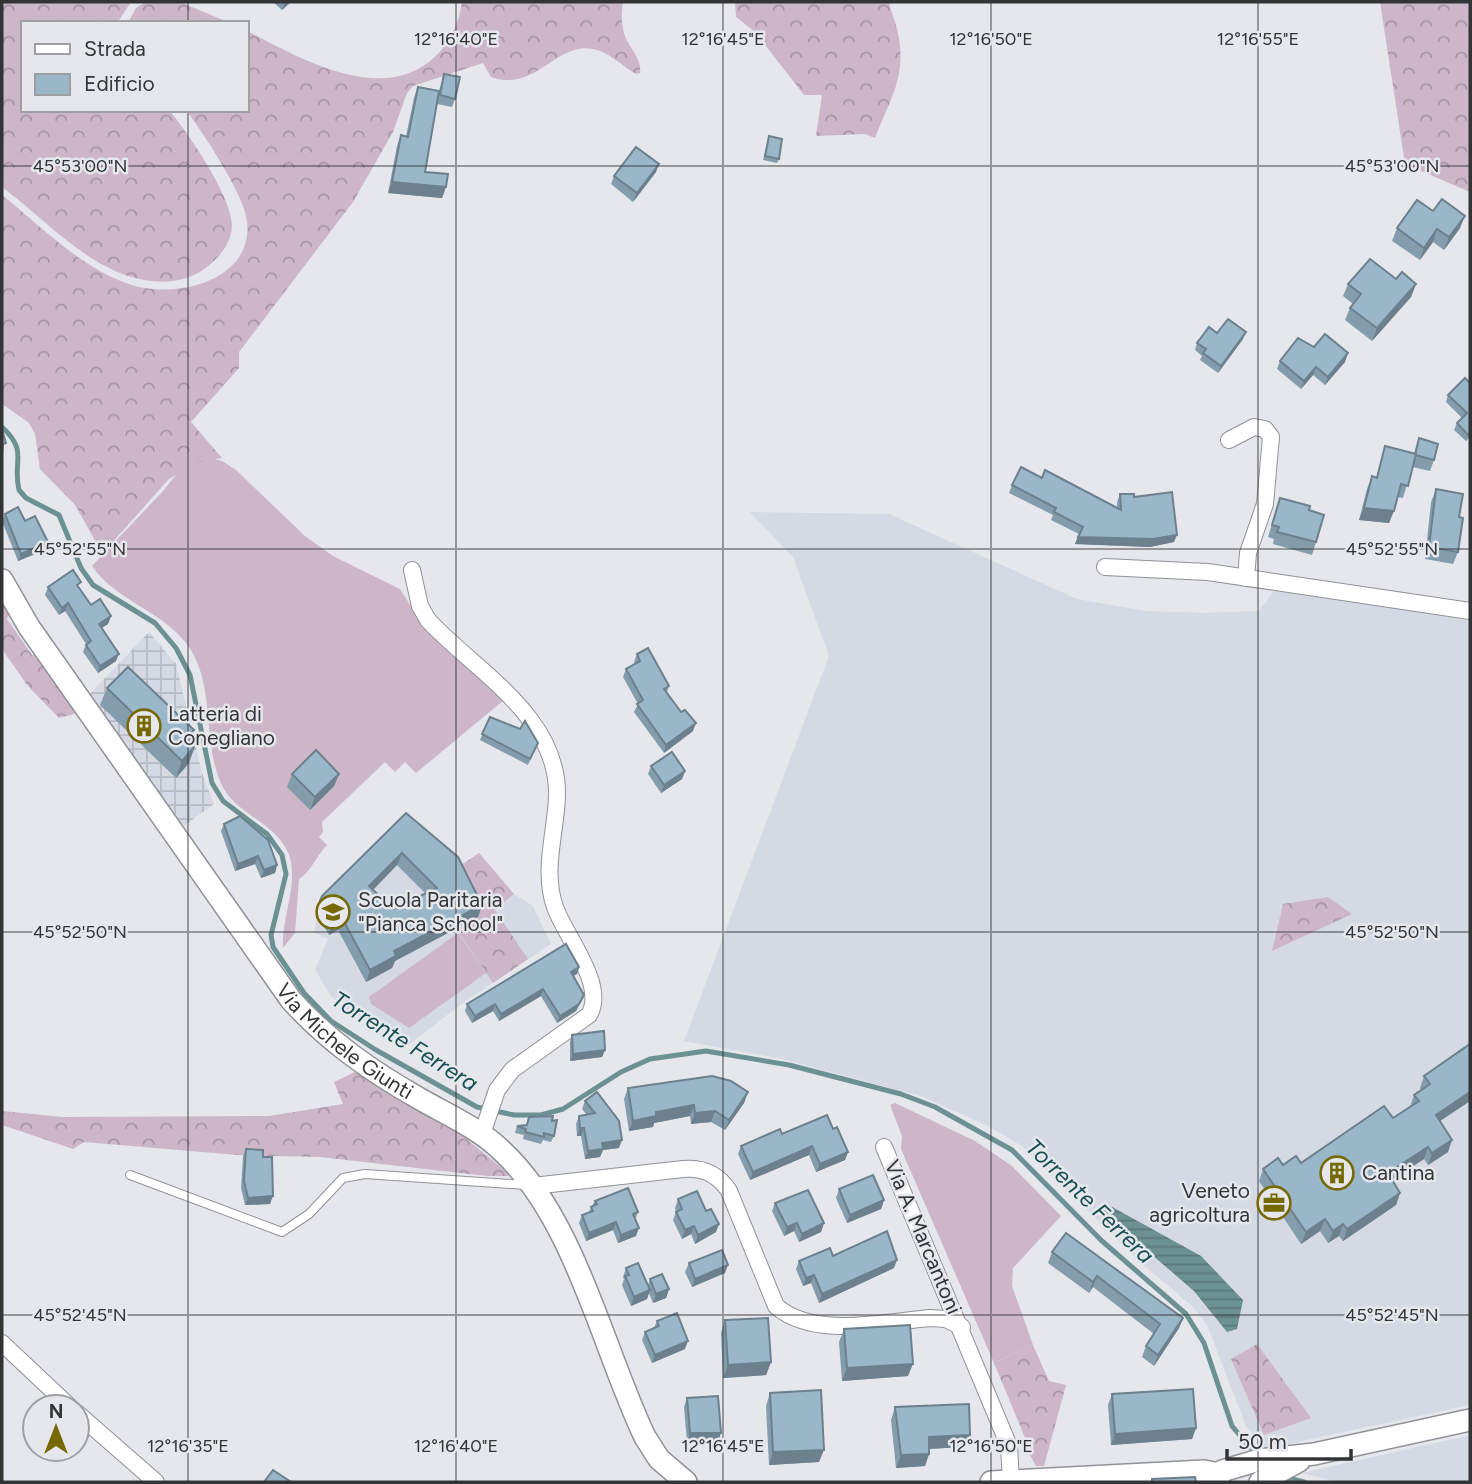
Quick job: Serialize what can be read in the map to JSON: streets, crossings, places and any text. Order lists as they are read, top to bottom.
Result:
{
  "streets": {
    "street": ["Via Michele Giunti", "Via A. Marcantoni"]
  },
  "crossings": [
    ["Via Michele Giunti", "Via A. Marcantoni"]
  ],
  "water": ["Torrente Ferrera"],
  "places": {
    "building": ["Latteria di Conegliano", "Cantina"],
    "school or university": ["Scuola Paritaria \"Pianca School\""],
    "office": ["Veneto agricoltura"]
  },
  "legend": ["Strada", "Edificio"],
  "scale_bar": "50 m",
  "north": "top",
  "coordinates": [
    "12°16'40\"E",
    "12°16'45\"E",
    "12°16'50\"E",
    "12°16'55\"E",
    "45°53'00\"N",
    "45°52'55\"N",
    "45°52'50\"N",
    "45°52'45\"N",
    "12°16'35\"E"
  ]
}
